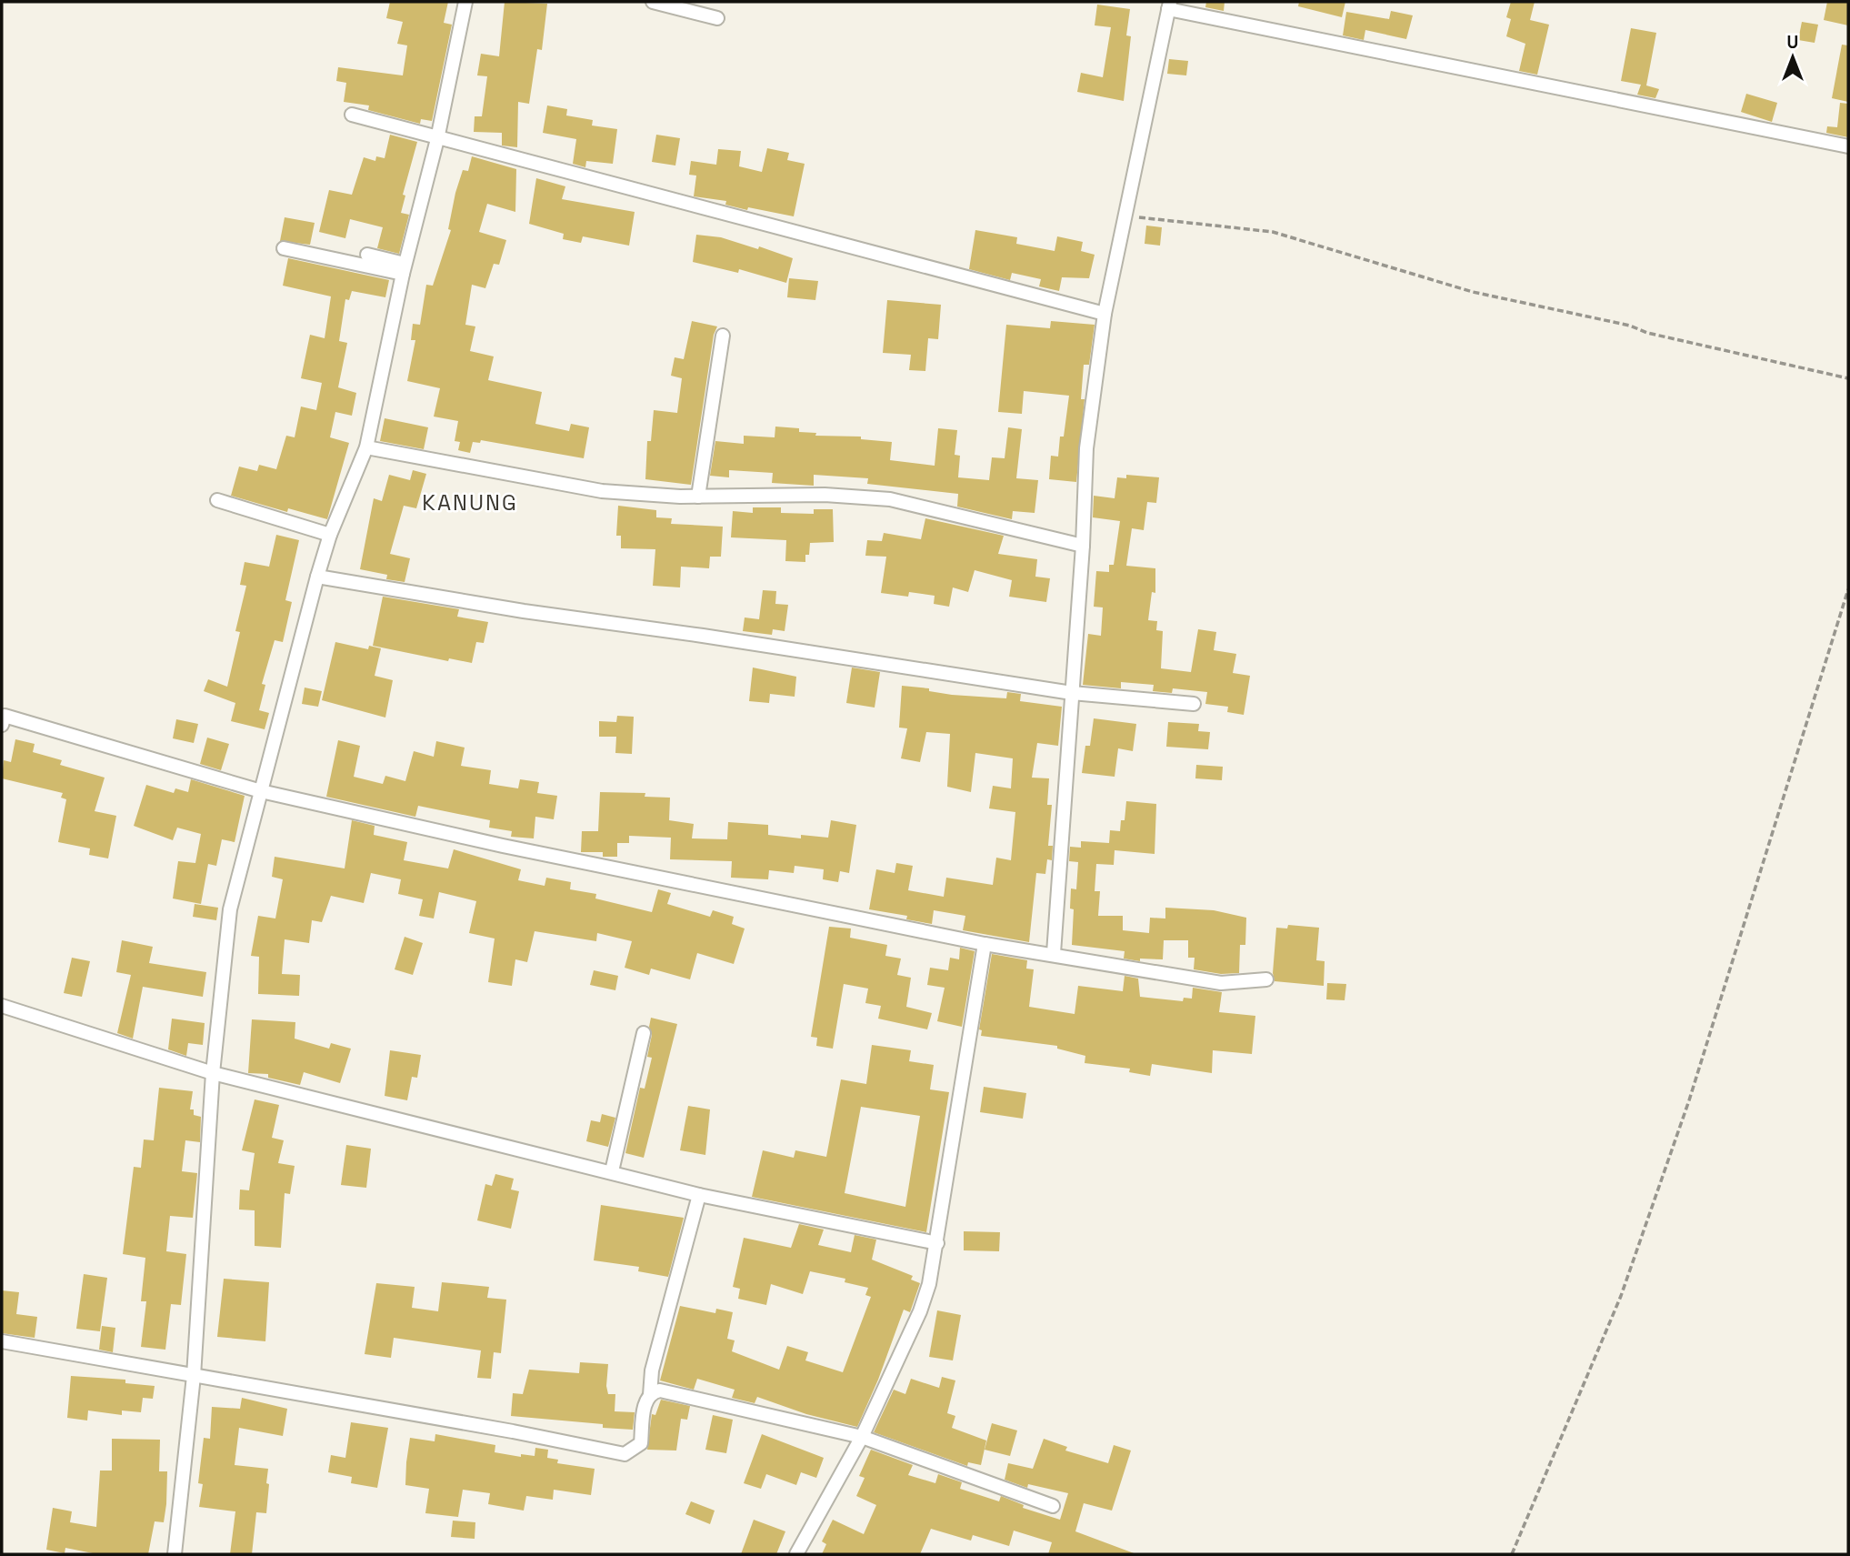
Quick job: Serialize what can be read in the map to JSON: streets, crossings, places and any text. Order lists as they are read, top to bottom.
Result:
{
  "districts": ["KANUNG"],
  "north": "top"
}
